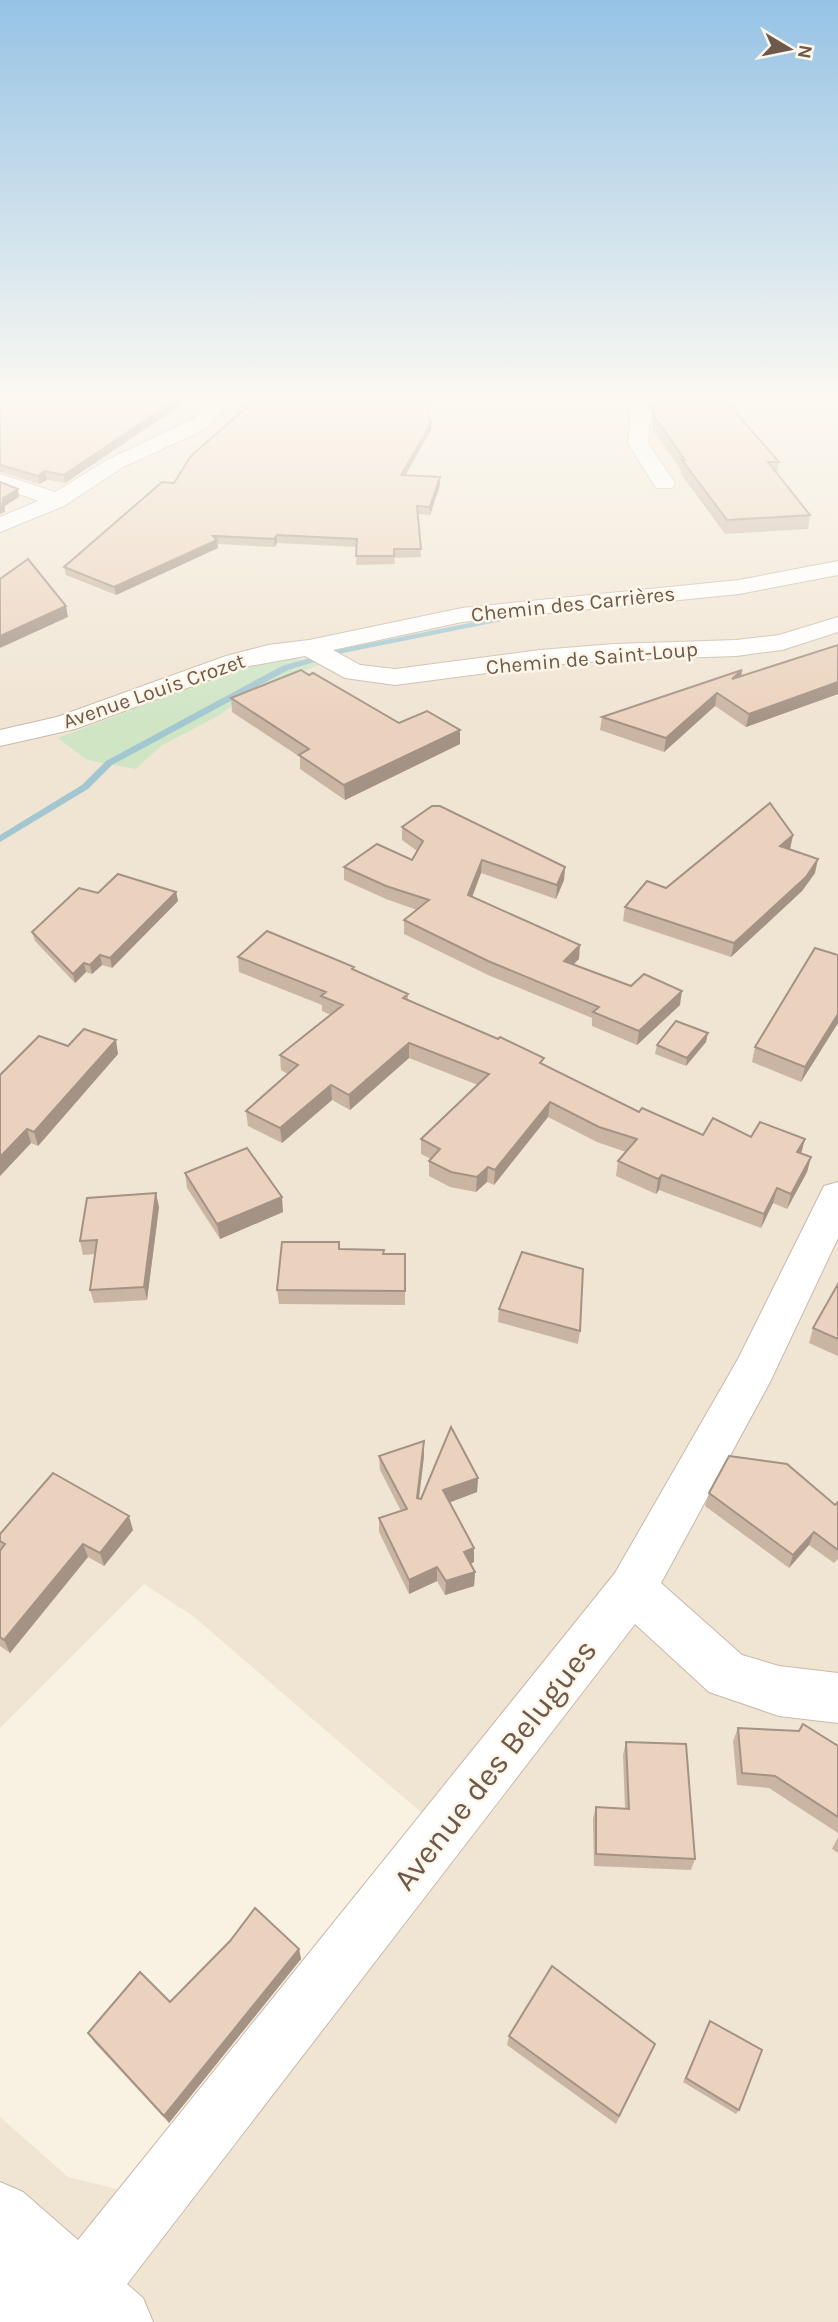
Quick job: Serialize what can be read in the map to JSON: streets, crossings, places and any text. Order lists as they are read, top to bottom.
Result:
{
  "streets": {
    "street": [
      "Chemin des Carrières",
      "Chemin de Saint-Loup",
      "Avenue Louis Crozet",
      "Avenue des Belugues"
    ]
  },
  "crossings": [
    ["Chemin des Carrières", "Chemin de Saint-Loup"],
    ["Chemin des Carrières", "Avenue Louis Crozet"],
    ["Chemin de Saint-Loup", "Avenue Louis Crozet"]
  ],
  "north": "right"
}
